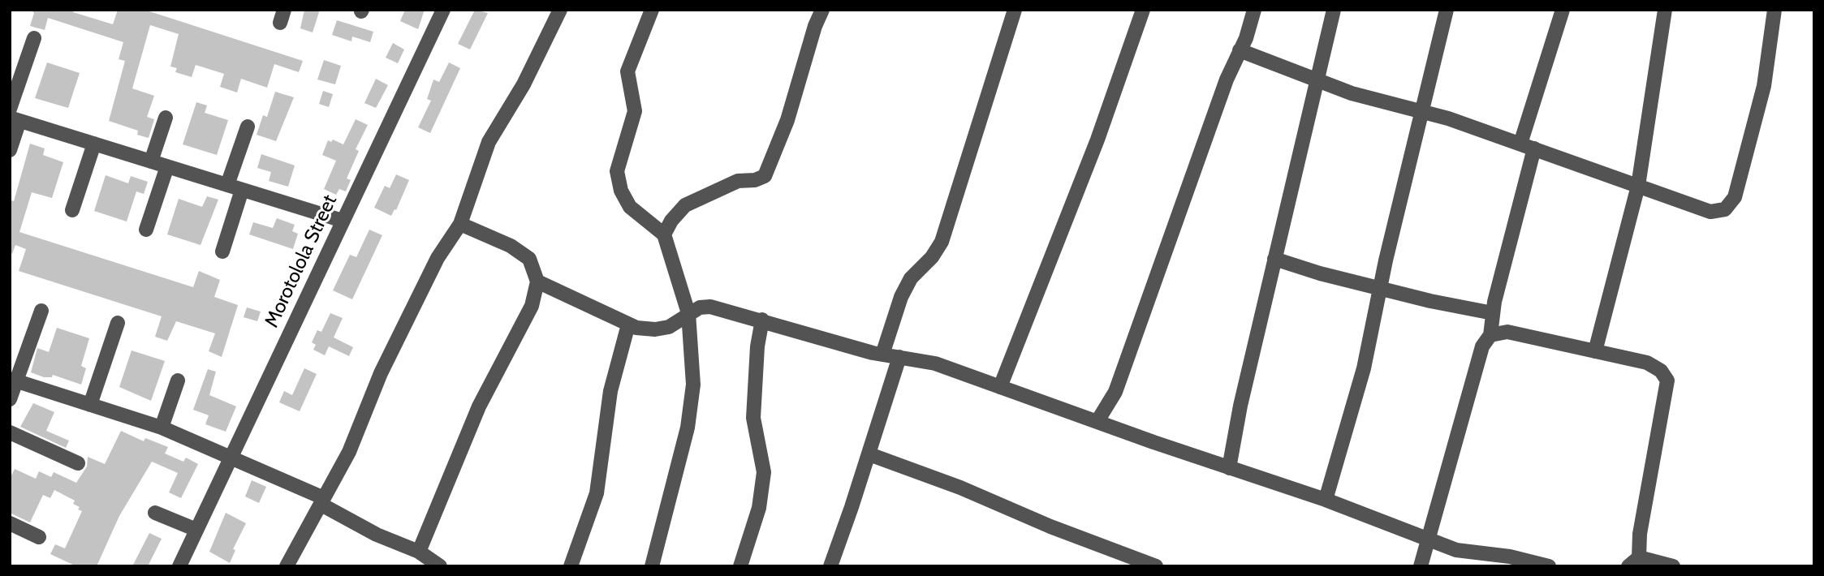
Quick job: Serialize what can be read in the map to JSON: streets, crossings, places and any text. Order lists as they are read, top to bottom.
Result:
{
  "streets": {
    "street": ["Morotolola Street"]
  }
}
